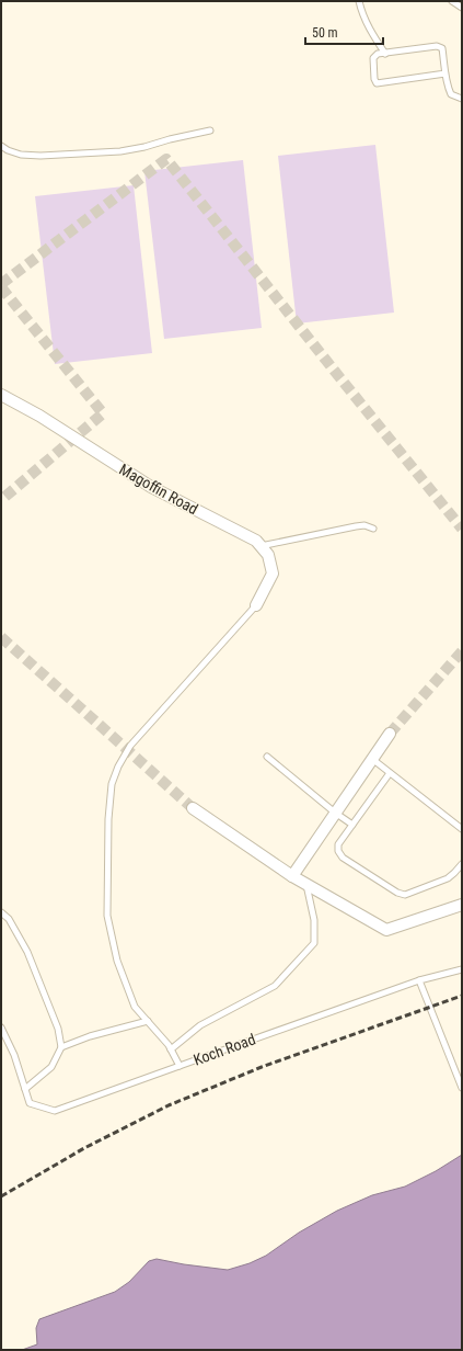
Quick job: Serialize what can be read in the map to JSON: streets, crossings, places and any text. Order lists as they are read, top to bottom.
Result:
{
  "streets": {
    "street": ["Magoffin Road"],
    "lane": ["Koch Road"]
  },
  "scale_bar": "50 m"
}
